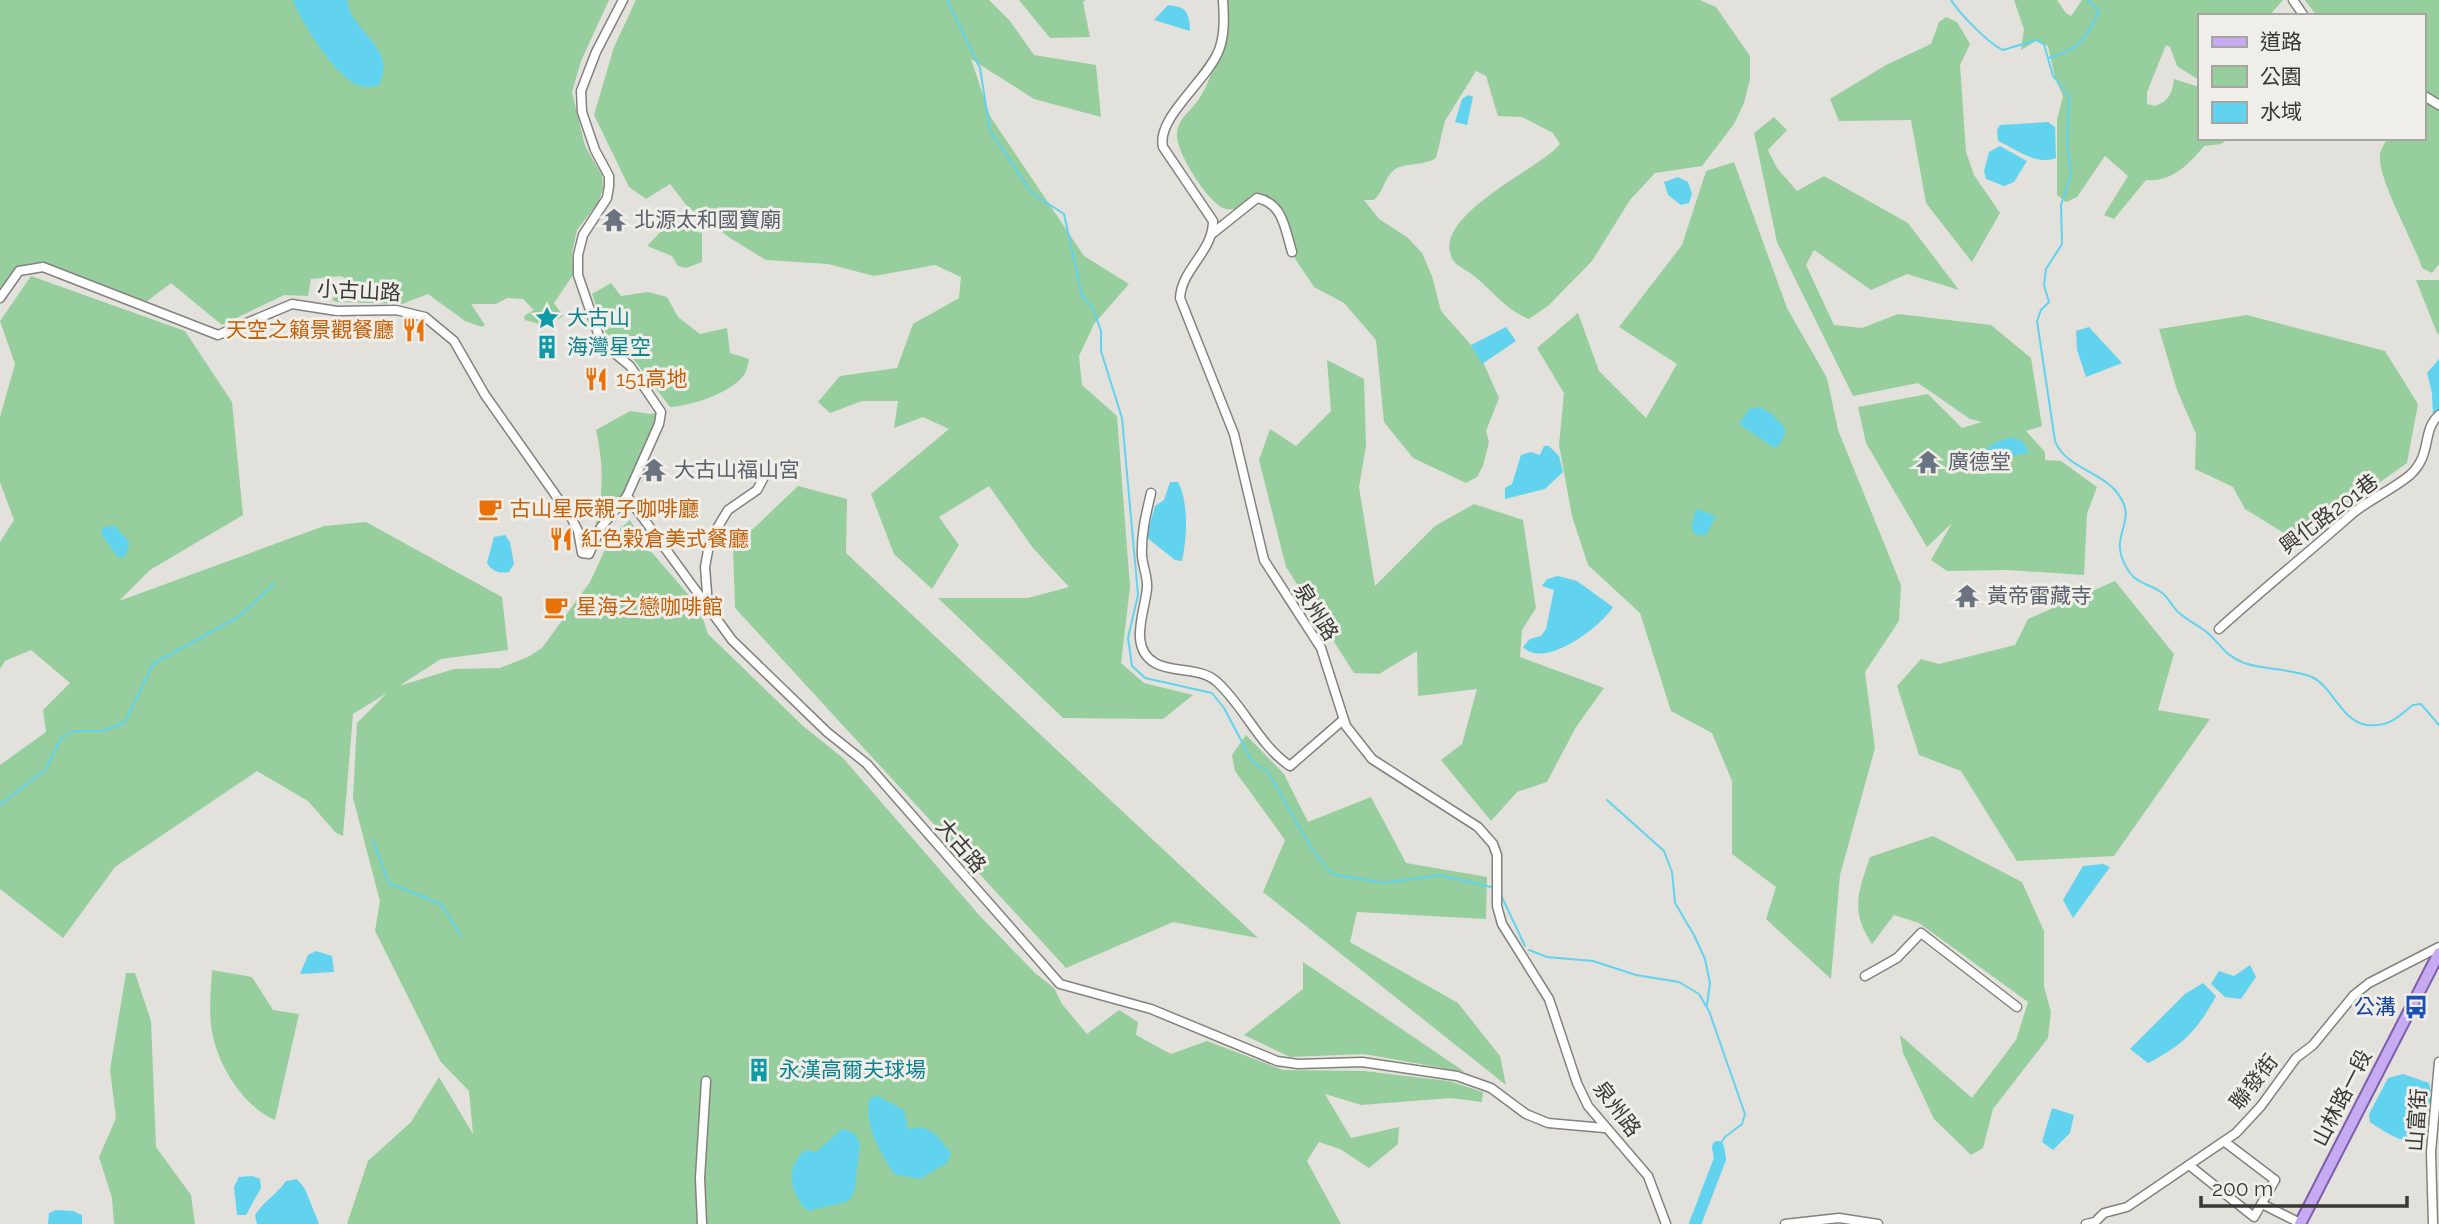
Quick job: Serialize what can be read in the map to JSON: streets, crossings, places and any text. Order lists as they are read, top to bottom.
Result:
{
  "streets": {
    "main road": ["山林路一段"],
    "street": [
      "小古山路",
      "興化路201巷",
      "泉州路",
      "大古路",
      "聯發街",
      "山富街"
    ]
  },
  "crossings": [
    ["小古山路", "大古路"],
    ["泉州路", "大古路"]
  ],
  "places": {
    "temple": [
      "北源太和國寶廟",
      "廣德堂",
      "大古山福山宮",
      "黃帝雷藏寺"
    ],
    "place": ["大古山"],
    "restaurant": ["天空之籟景觀餐廳", "151高地", "紅色榖倉美式餐廳"],
    "building": ["海灣星空", "永漢高爾夫球場"],
    "cafe": ["古山星辰親子咖啡廳", "星海之戀咖啡館"],
    "bus stop": ["公溝"]
  },
  "legend": ["道路", "公園", "水域"],
  "scale_bar": "200 m"
}
